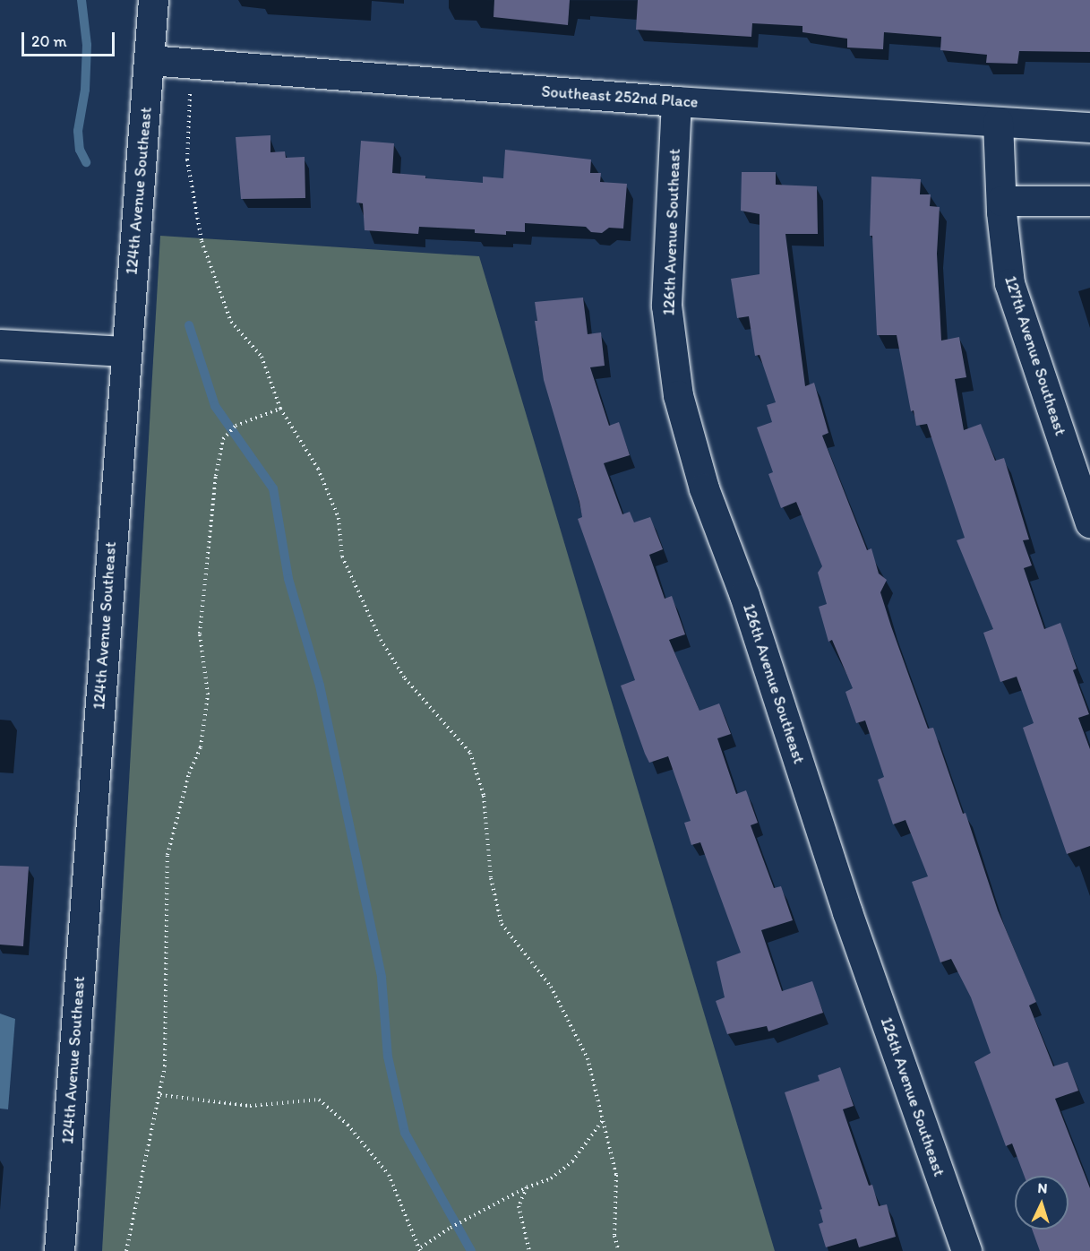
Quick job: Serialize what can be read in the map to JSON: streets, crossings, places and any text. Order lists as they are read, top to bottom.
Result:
{
  "streets": {
    "street": [
      "Southeast 252nd Place",
      "124th Avenue Southeast",
      "126th Avenue Southeast",
      "127th Avenue Southeast"
    ]
  },
  "crossings": [
    ["Southeast 252nd Place", "124th Avenue Southeast"],
    ["Southeast 252nd Place", "126th Avenue Southeast"],
    ["Southeast 252nd Place", "127th Avenue Southeast"]
  ],
  "scale_bar": "20 m",
  "north": "top"
}
